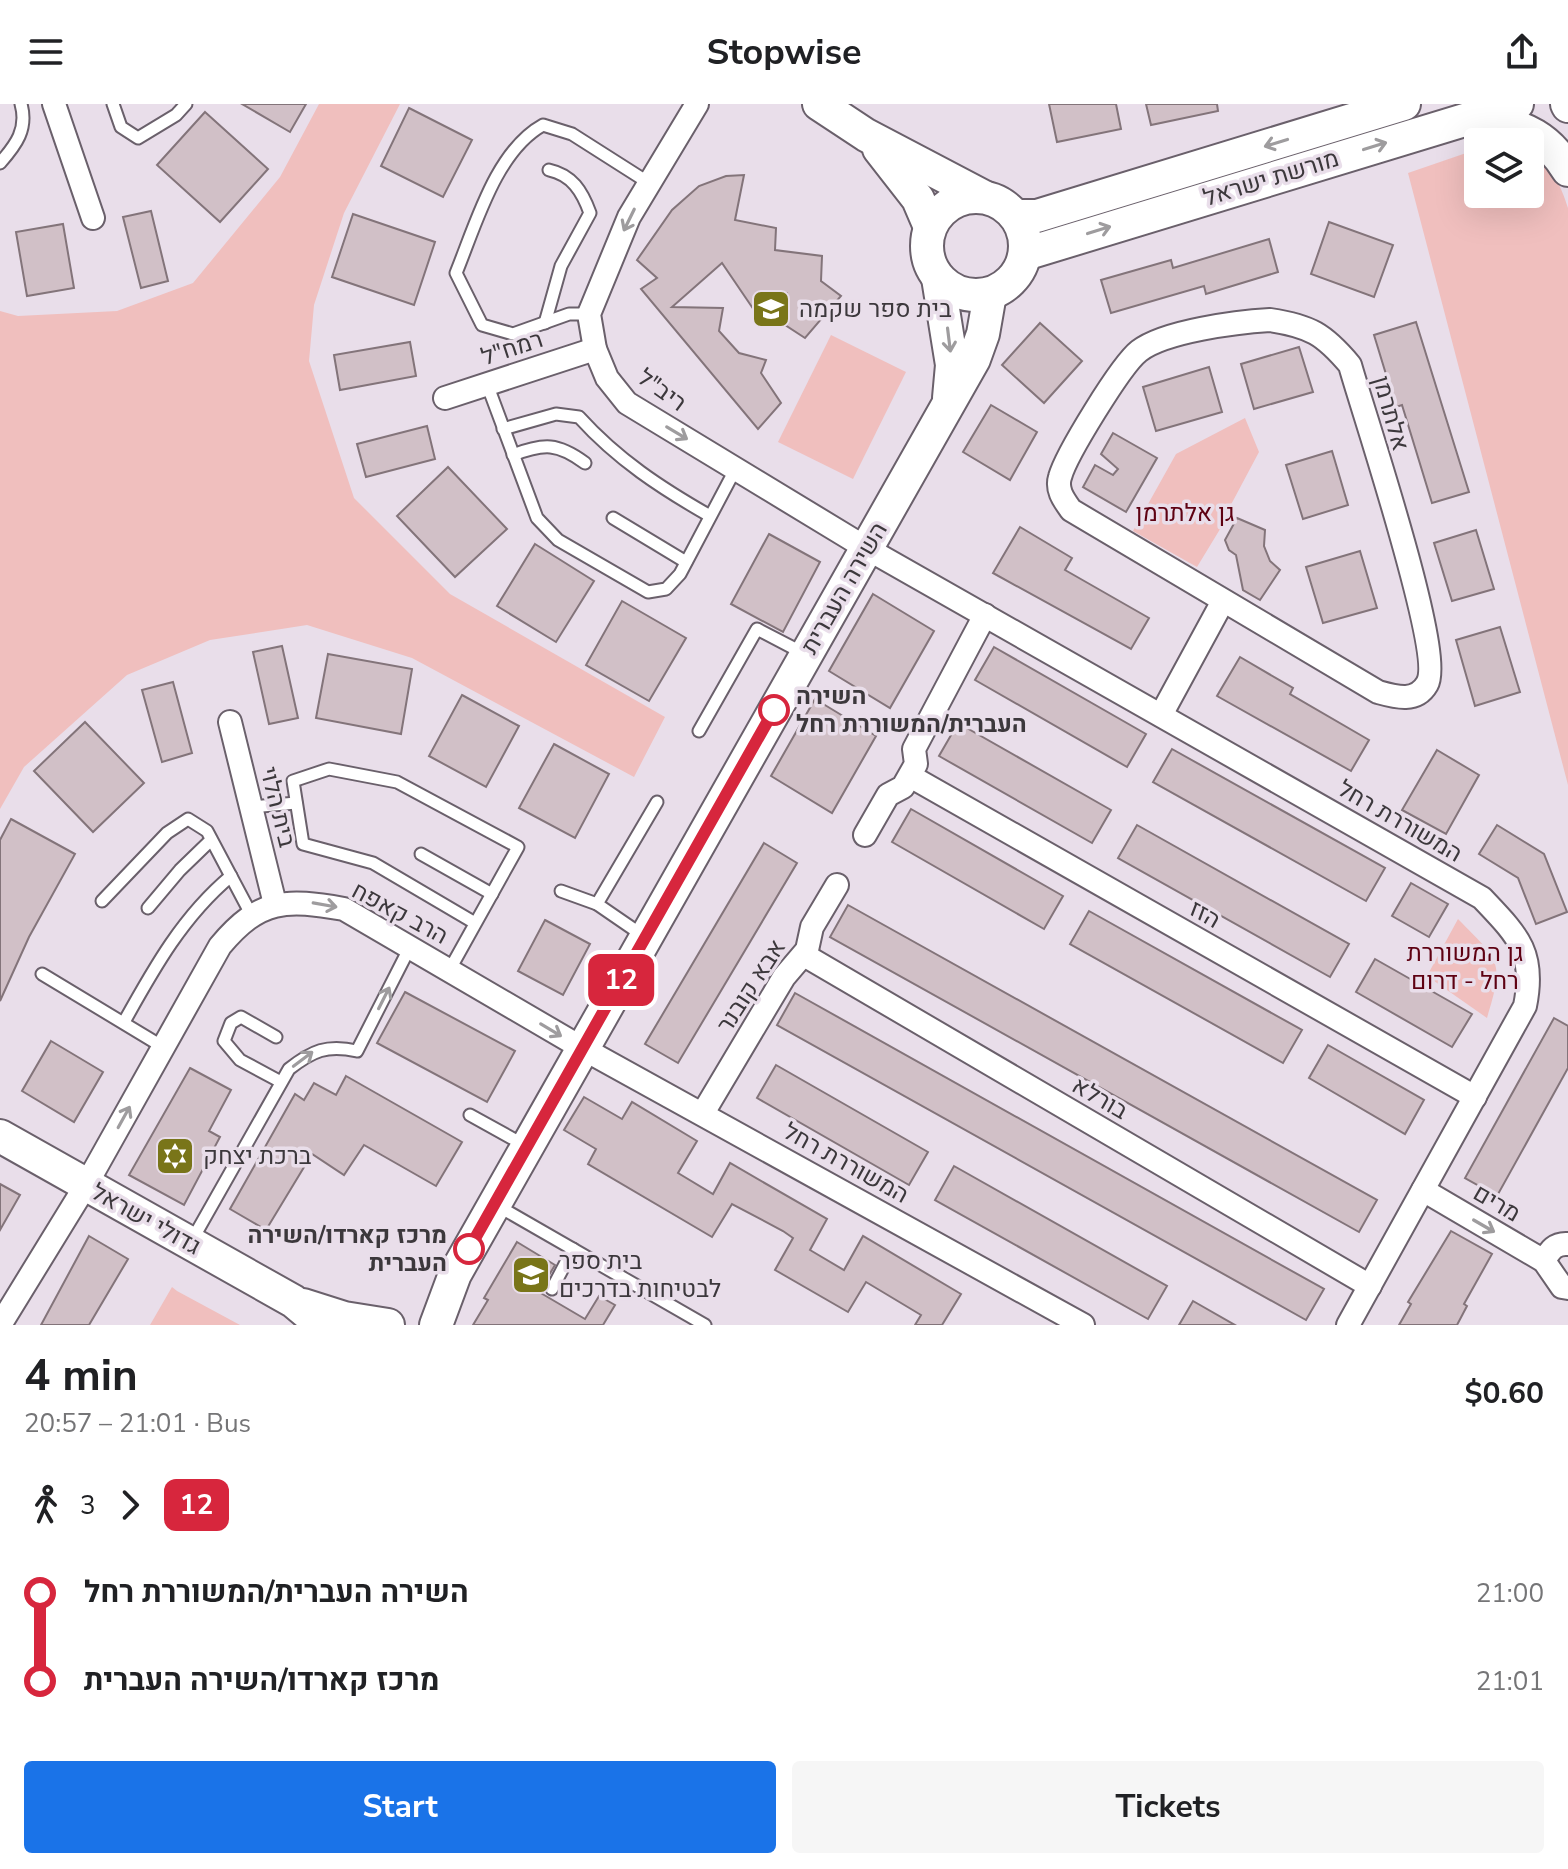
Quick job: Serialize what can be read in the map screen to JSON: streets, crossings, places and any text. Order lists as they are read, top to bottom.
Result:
{
  "streets": {
    "street": [
      "מורשת ישראל",
      "רמח\"ל",
      "ריב\"ל",
      "אלתרמן",
      "השירה העברית",
      "בית הלוי",
      "המשוררת רחל",
      "הרב קאפח",
      "הזז",
      "אבא קובנר",
      "בורלא",
      "מרים",
      "גדולי ישראל"
    ]
  },
  "crossings": [
    ["מורשת ישראל", "השירה העברית"],
    ["רמח\"ל", "ריב\"ל"],
    ["ריב\"ל", "השירה העברית"],
    ["ריב\"ל", "המשוררת רחל"],
    ["השירה העברית", "המשוררת רחל"],
    ["השירה העברית", "הרב קאפח"],
    ["השירה העברית", "גדולי ישראל"],
    ["בית הלוי", "הרב קאפח"],
    ["המשוררת רחל", "הרב קאפח"],
    ["המשוררת רחל", "הזז"],
    ["המשוררת רחל", "אבא קובנר"],
    ["המשוררת רחל", "בורלא"],
    ["המשוררת רחל", "מרים"],
    ["הרב קאפח", "גדולי ישראל"],
    ["אבא קובנר", "בורלא"]
  ],
  "one_way": ["ריב\"ל", "מרים"],
  "parks": ["גן אלתרמן", "גן המשוררת רחל - דרום"],
  "places": {
    "school or university": ["בית ספר שקמה", "בית ספר לבטיחות בדרכים"],
    "other": ["השירה העברית/המשוררת רחל", "מרכז קארדו/השירה העברית"],
    "synagogue": ["ברכת יצחק"]
  },
  "lines": ["bus line 12"],
  "page": {
    "header": "Stopwise",
    "on_map": "12",
    "heading": ["4 min", "20:57 – 21:01 · Bus", "$0.60"],
    "legs": ["3", "12"],
    "list": [
      {
        "name": "השירה העברית/המשוררת רחל",
        "value": "21:00"
      },
      {
        "name": "מרכז קארדו/השירה העברית",
        "value": "21:01"
      }
    ],
    "buttons": ["Start", "Tickets"]
  }
}
